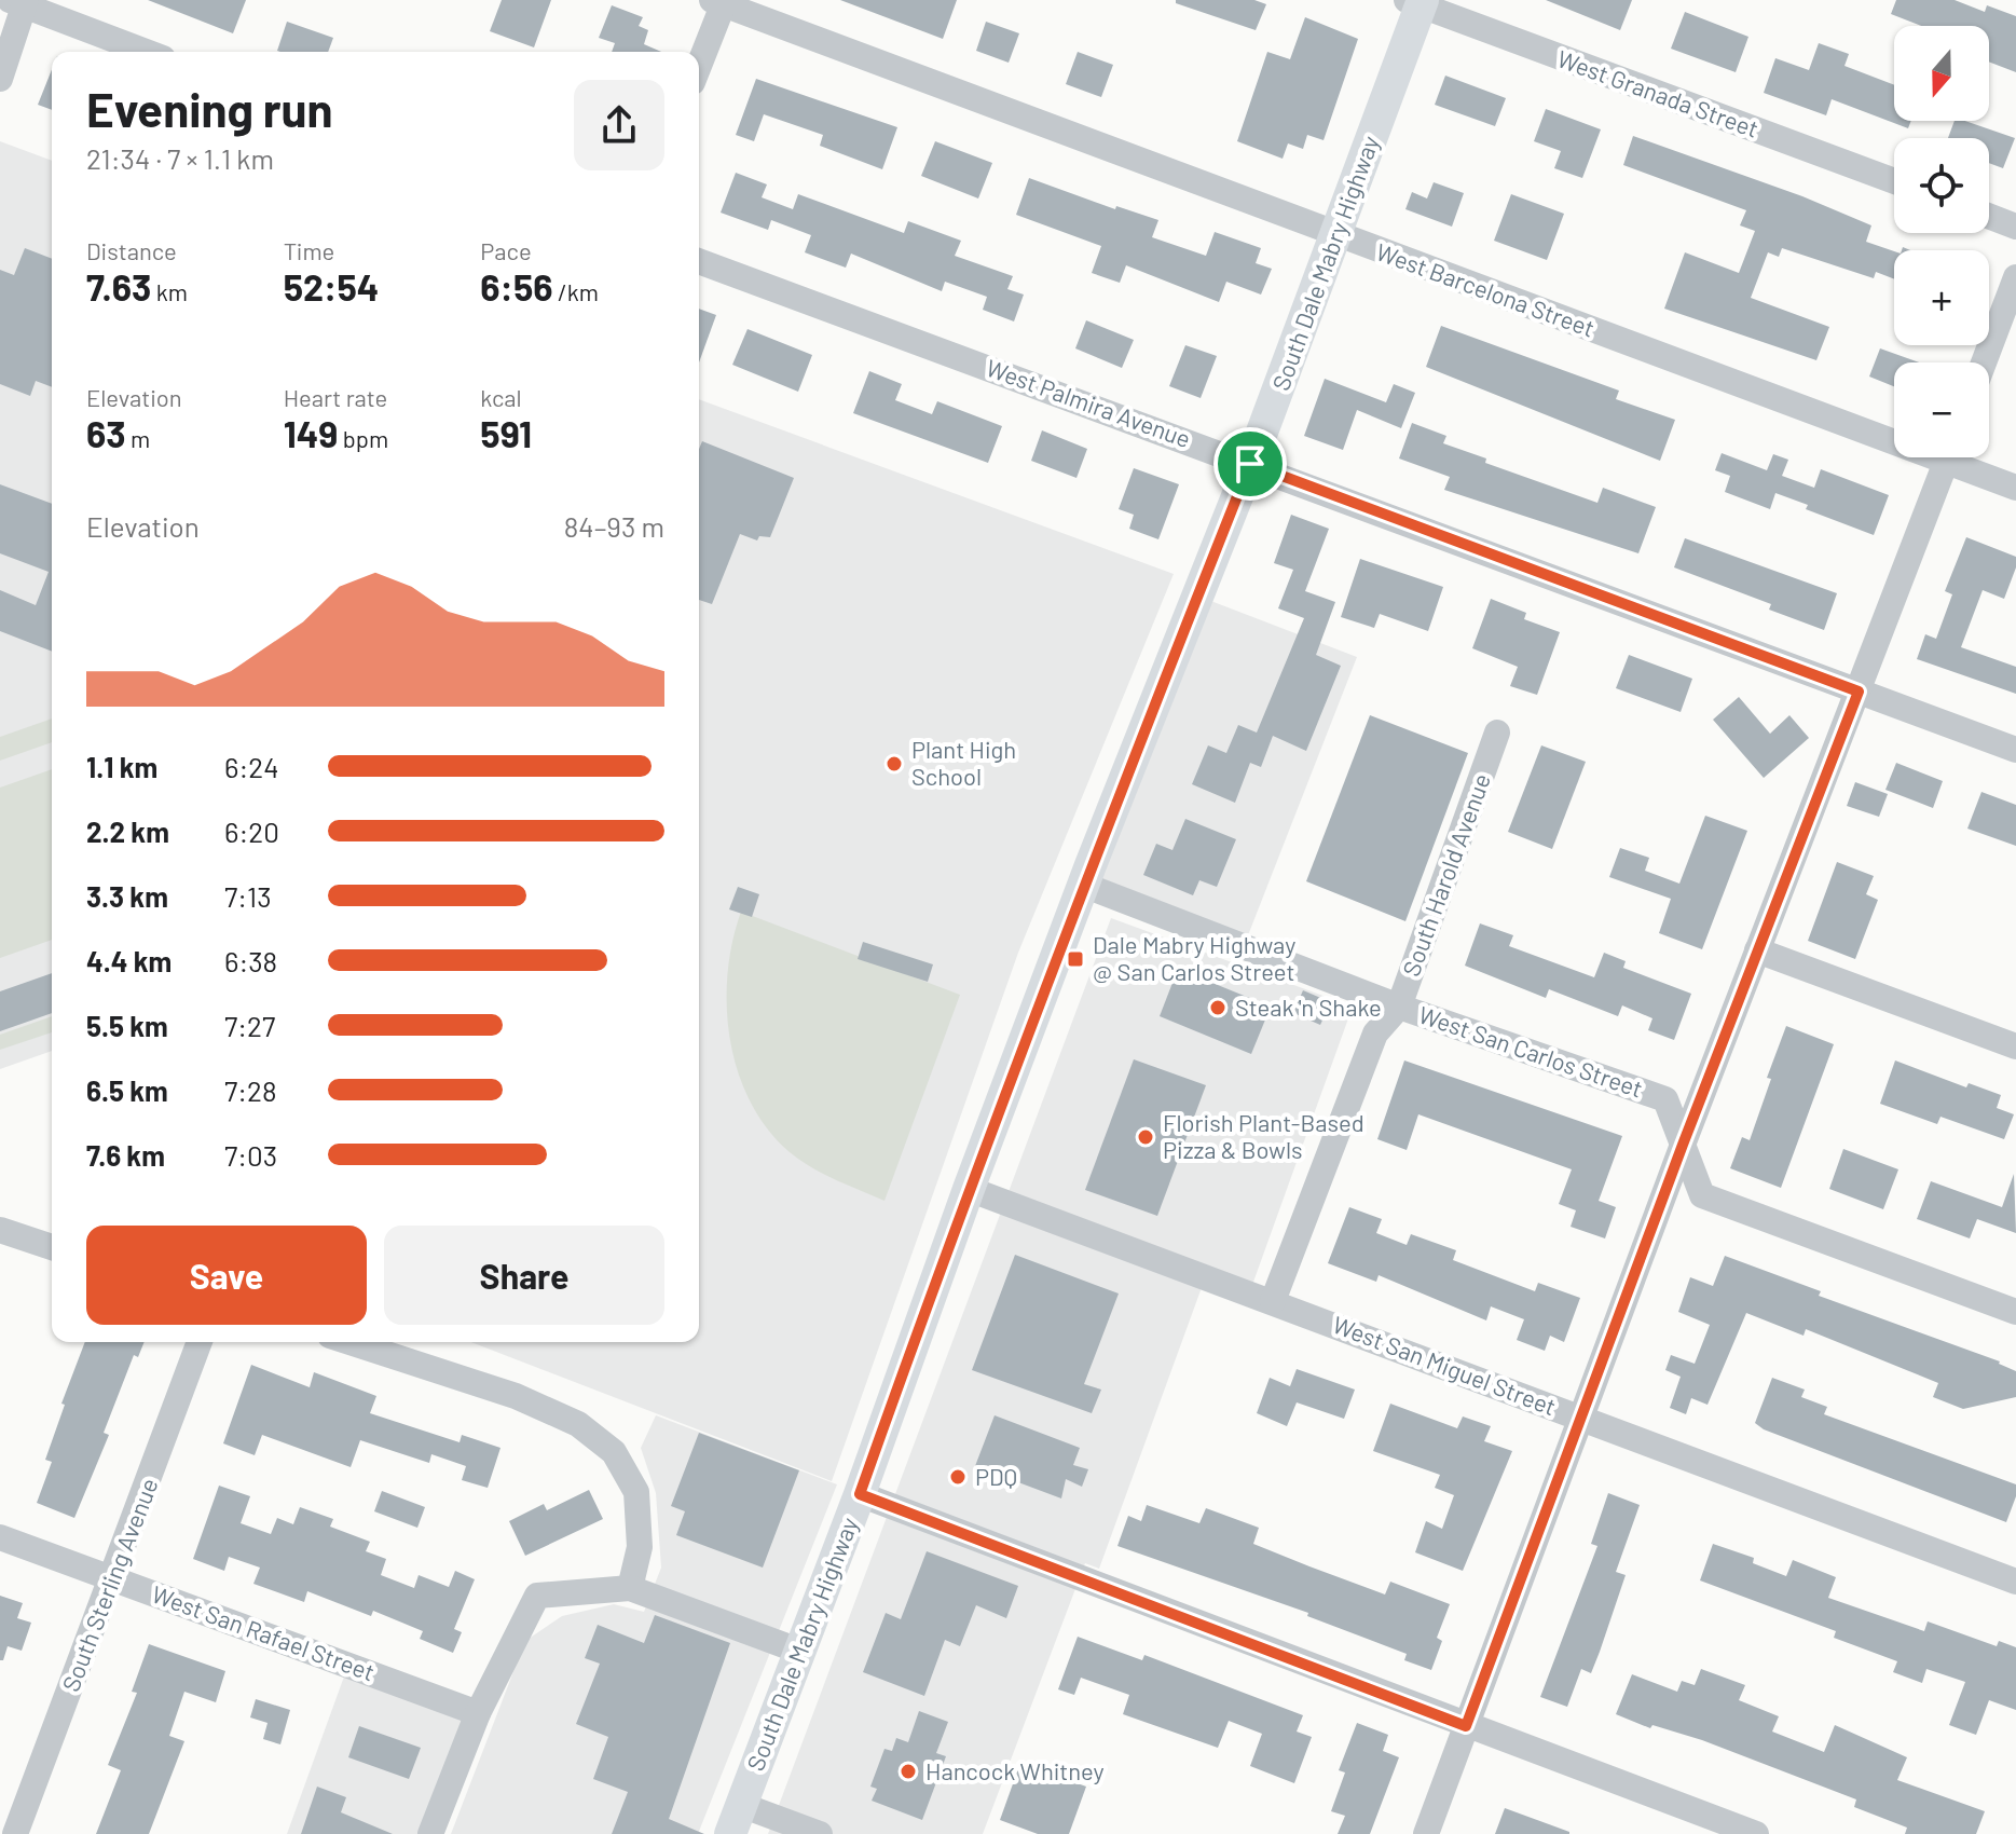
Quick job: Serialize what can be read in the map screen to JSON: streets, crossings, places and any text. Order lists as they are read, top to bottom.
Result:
{
  "streets": {
    "main road": ["South Dale Mabry Highway"],
    "street": [
      "West Granada Street",
      "West Barcelona Street",
      "West Palmira Avenue",
      "South Harold Avenue",
      "West San Carlos Street",
      "West San Miguel Street",
      "South Sterling Avenue",
      "West San Rafael Street"
    ]
  },
  "crossings": [
    ["West Granada Street", "South Dale Mabry Highway"],
    ["South Dale Mabry Highway", "West Barcelona Street"],
    ["South Dale Mabry Highway", "West Palmira Avenue"],
    ["South Dale Mabry Highway", "West San Carlos Street"],
    ["South Dale Mabry Highway", "West San Miguel Street"],
    ["South Harold Avenue", "West San Carlos Street"],
    ["South Harold Avenue", "West San Miguel Street"],
    ["South Sterling Avenue", "West San Rafael Street"]
  ],
  "places": {
    "other": [
      "Plant High School",
      "Steak 'n Shake",
      "Florish Plant-Based Pizza & Bowls",
      "PDQ",
      "Hancock Whitney"
    ],
    "transit": ["Dale Mabry Highway @ San Carlos Street"]
  },
  "north": "bottom",
  "page": {
    "map_buttons": ["+", "−"],
    "heading": ["Evening run", "21:34 · 7 × 1.1 km"],
    "stats": [
      ["Distance", "7.63 km"],
      ["Time", "52:54"],
      ["Pace", "6:56 /km"],
      ["Elevation", "63 m"],
      ["Heart rate", "149 bpm"],
      ["kcal", "591"]
    ],
    "chart": ["Elevation", "84–93 m"],
    "list": [
      {
        "name": "1.1 km",
        "note": "6:24"
      },
      {
        "name": "2.2 km",
        "note": "6:20"
      },
      {
        "name": "3.3 km",
        "note": "7:13"
      },
      {
        "name": "4.4 km",
        "note": "6:38"
      },
      {
        "name": "5.5 km",
        "note": "7:27"
      },
      {
        "name": "6.5 km",
        "note": "7:28"
      },
      {
        "name": "7.6 km",
        "note": "7:03"
      }
    ],
    "buttons": ["Save", "Share"]
  }
}
